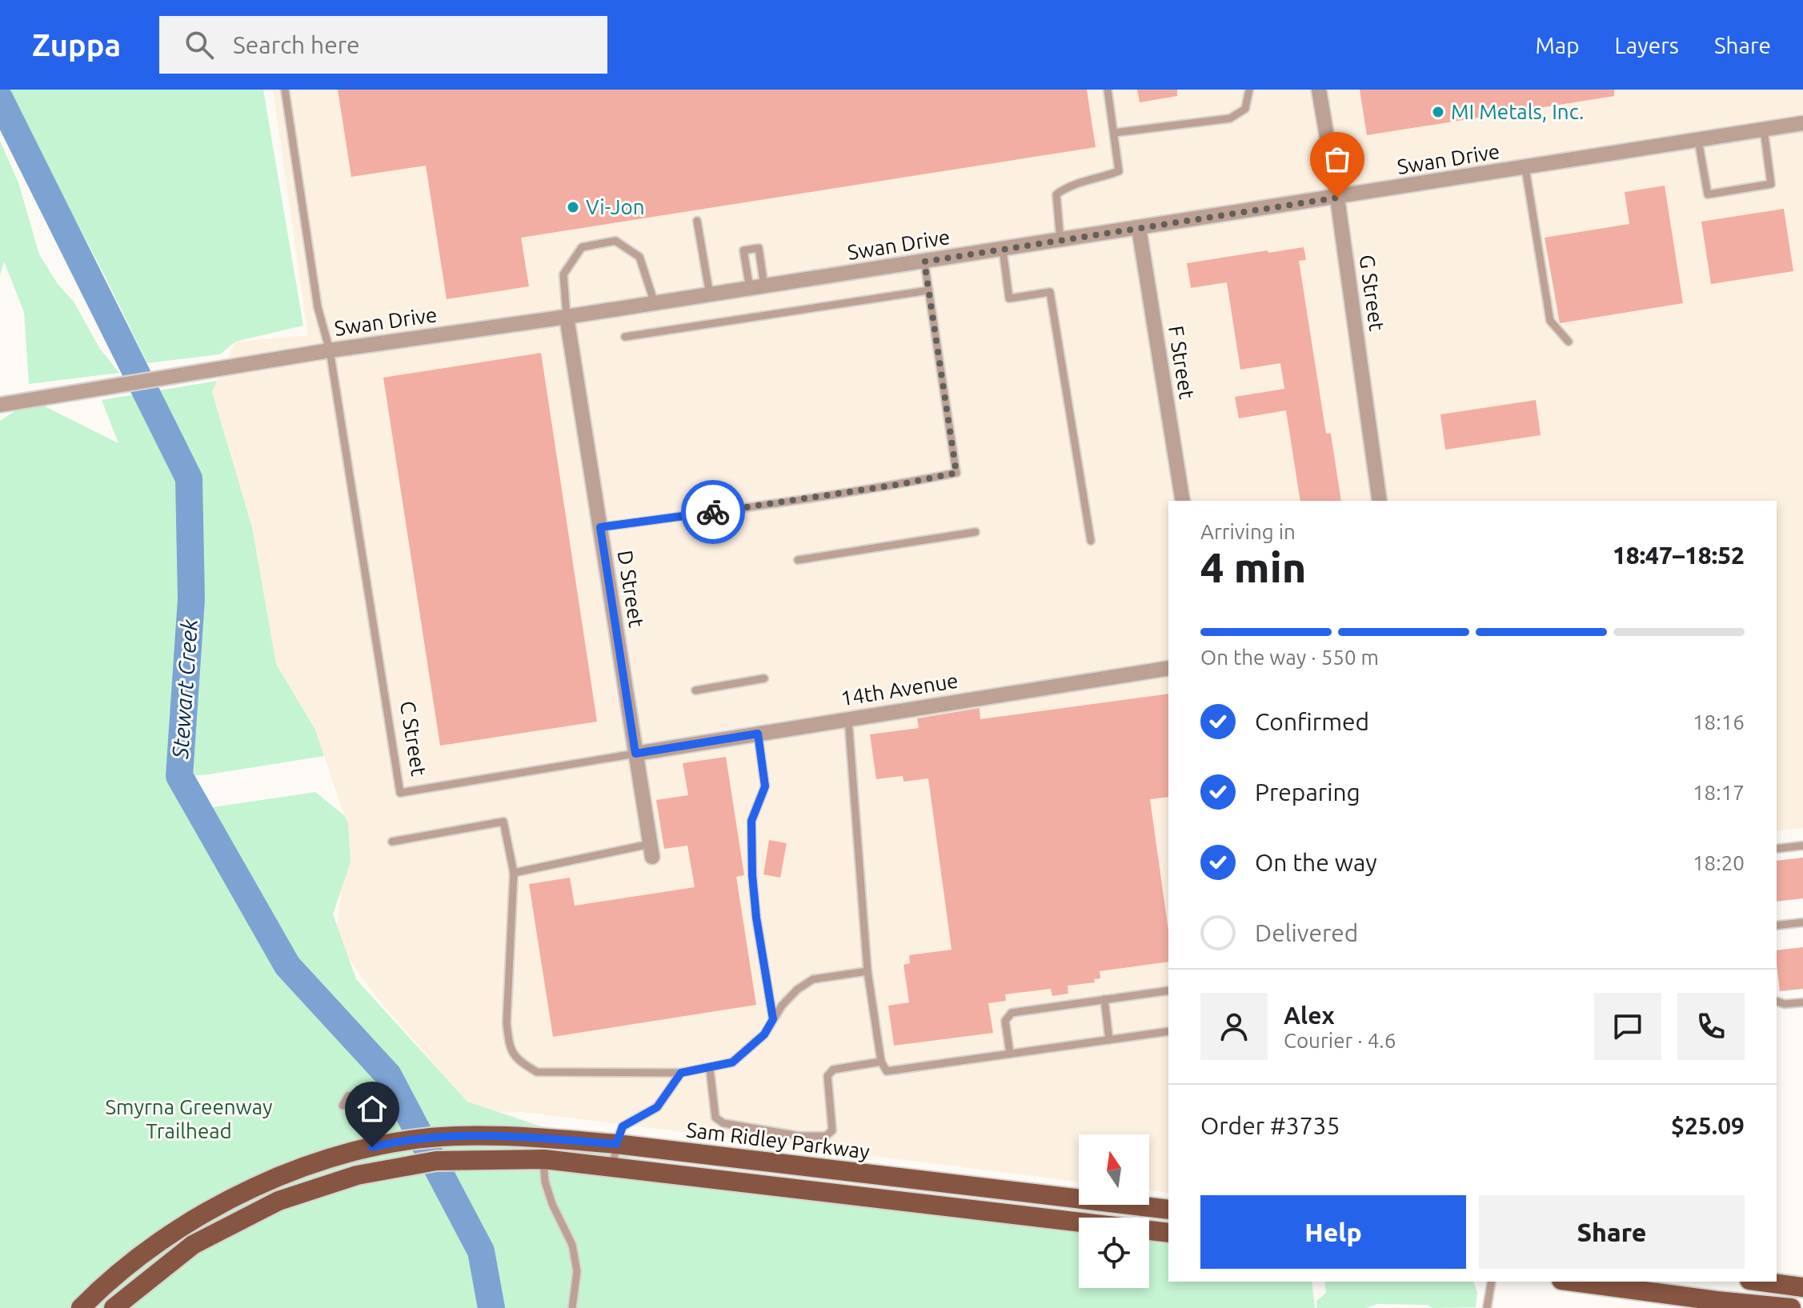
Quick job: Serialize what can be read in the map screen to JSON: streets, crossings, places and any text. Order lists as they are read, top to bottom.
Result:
{
  "streets": {
    "main road": ["Sam Ridley Parkway"],
    "street": [
      "Swan Drive",
      "G Street",
      "F Street",
      "D Street",
      "14th Avenue"
    ],
    "lane": ["C Street"]
  },
  "crossings": [
    ["Swan Drive", "G Street"],
    ["Swan Drive", "F Street"],
    ["Swan Drive", "D Street"],
    ["Swan Drive", "C Street"],
    ["D Street", "14th Avenue"],
    ["D Street", "C Street"],
    ["14th Avenue", "C Street"]
  ],
  "water": ["Stewart Creek"],
  "parks": ["Smyrna Greenway Trailhead"],
  "places": ["MI Metals, Inc.", "Vi-Jon"],
  "north": "top",
  "page": {
    "header": "Zuppa",
    "search": "Search here",
    "nav": ["Map", "Layers", "Share"],
    "heading": ["4 min", "Arriving in", "18:47–18:52"],
    "panel": [
      "Alex",
      "Courier · 4.6",
      "Order #3735",
      "$25.09"
    ],
    "bar": "On the way · 550 m",
    "list": [
      ["Confirmed", "18:16"],
      ["Preparing", "18:17"],
      ["On the way", "18:20"],
      "Delivered"
    ],
    "buttons": ["Help", "Share"]
  }
}
